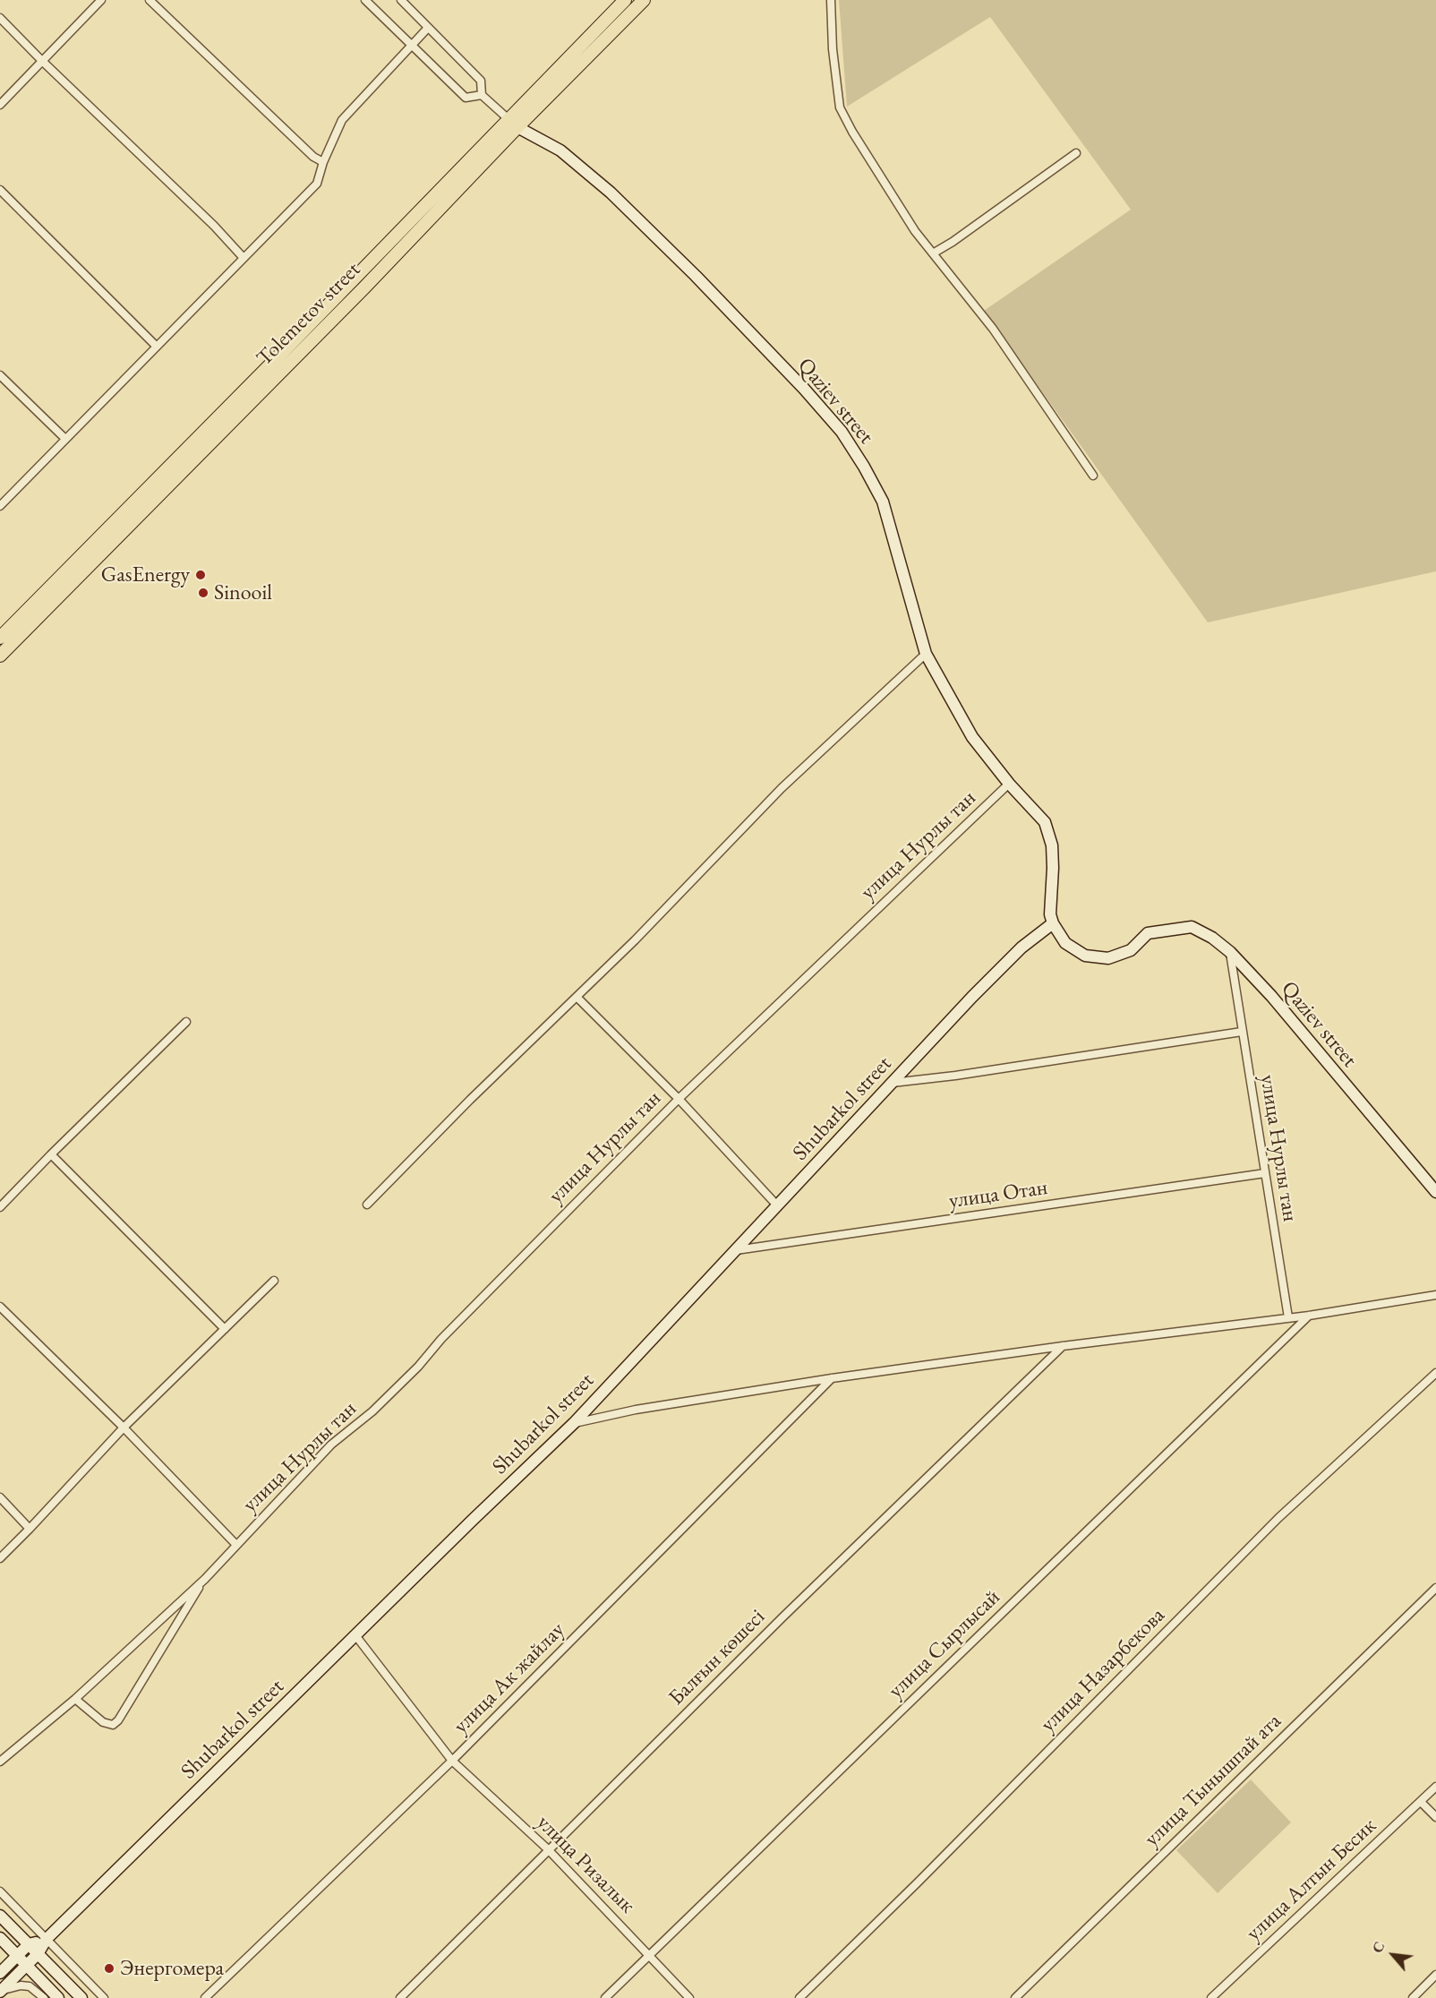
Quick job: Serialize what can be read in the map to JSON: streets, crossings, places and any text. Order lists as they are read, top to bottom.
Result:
{
  "streets": {
    "main road": ["Tolemetov street"],
    "street": [
      "Qaziev street",
      "улица Нурлы тан",
      "Shubarkol street",
      "улица Отан",
      "улица Сырлысай",
      "Балғын көшесі",
      "улица Назарбекова",
      "улица Ак жайлау",
      "улица Тынышпай ата",
      "улица Ризалык",
      "улица Алтын Бесик"
    ]
  },
  "crossings": [
    ["Tolemetov street", "Qaziev street"],
    ["Qaziev street", "улица Нурлы тан"],
    ["Qaziev street", "Shubarkol street"],
    ["улица Нурлы тан", "улица Отан"],
    ["Shubarkol street", "улица Отан"],
    ["Shubarkol street", "улица Ризалык"],
    ["улица Сырлысай", "улица Ризалык"],
    ["Балғын көшесі", "улица Ризалык"],
    ["улица Ак жайлау", "улица Ризалык"]
  ],
  "places": ["GasEnergy", "Sinooil", "Энергомера"],
  "north": "top left"
}
